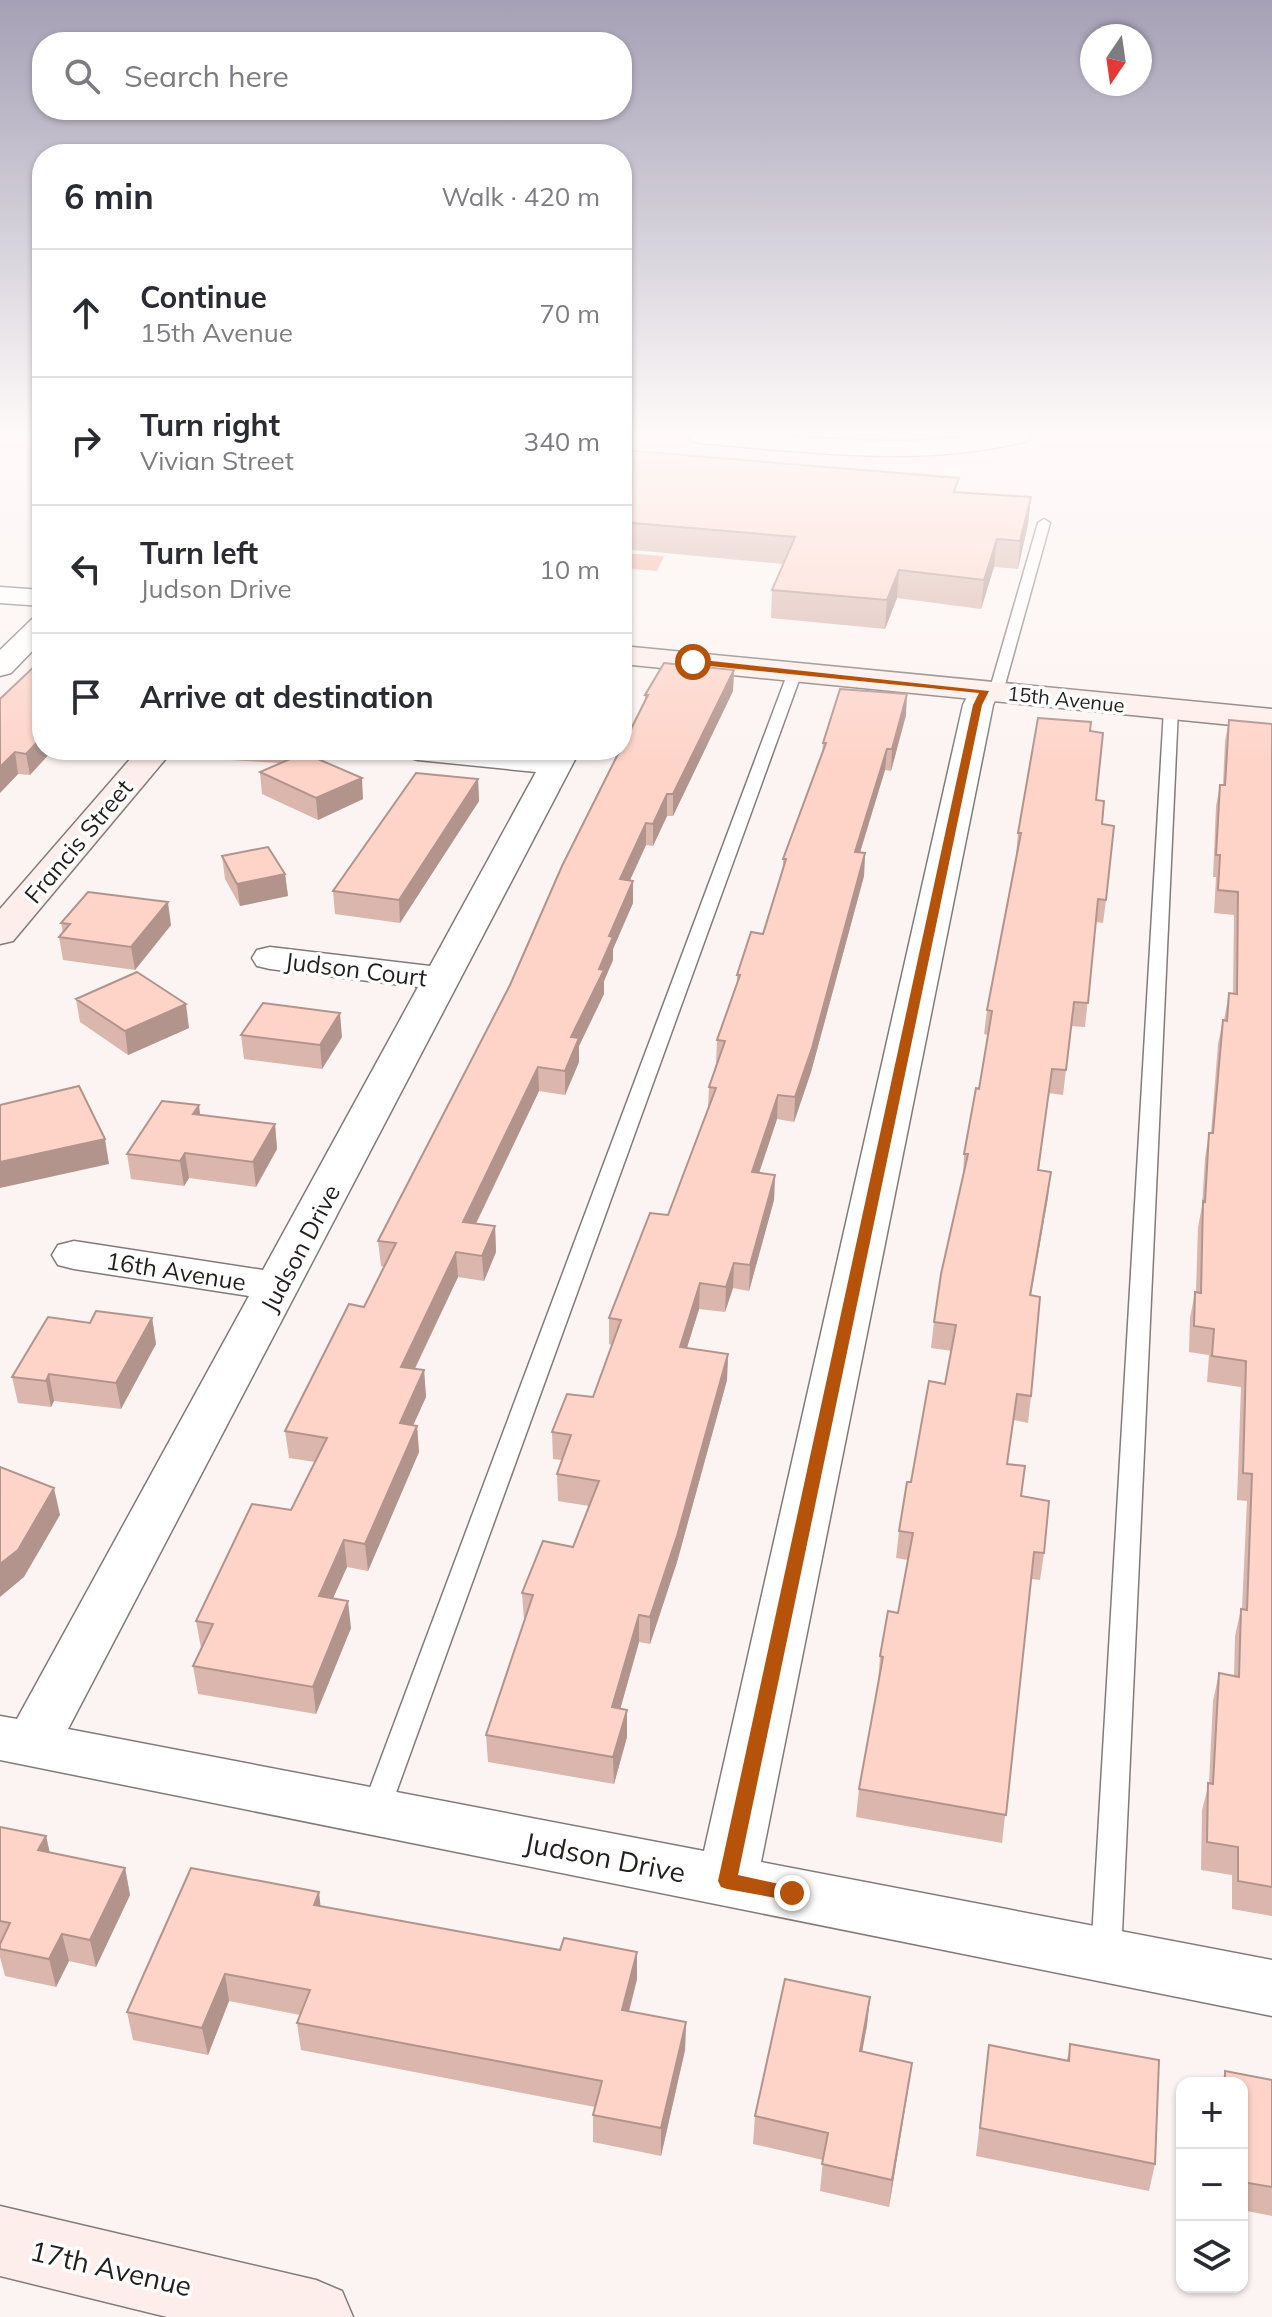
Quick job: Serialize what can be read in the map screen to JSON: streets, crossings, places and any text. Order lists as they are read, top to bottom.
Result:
{
  "streets": {
    "street": [
      "15th Avenue",
      "Francis Street",
      "Judson Court",
      "Judson Drive",
      "16th Avenue",
      "17th Avenue"
    ]
  },
  "crossings": [
    ["Judson Court", "Judson Drive"],
    ["Judson Drive", "16th Avenue"]
  ],
  "north": "bottom",
  "page": {
    "search": "Search here",
    "heading": ["6 min", "Walk · 420 m"],
    "list": [
      ["Continue", "15th Avenue", "70 m"],
      ["Turn right", "Vivian Street", "340 m"],
      ["Turn left", "Judson Drive", "10 m"],
      "Arrive at destination"
    ],
    "map_buttons": ["+", "−"]
  }
}
